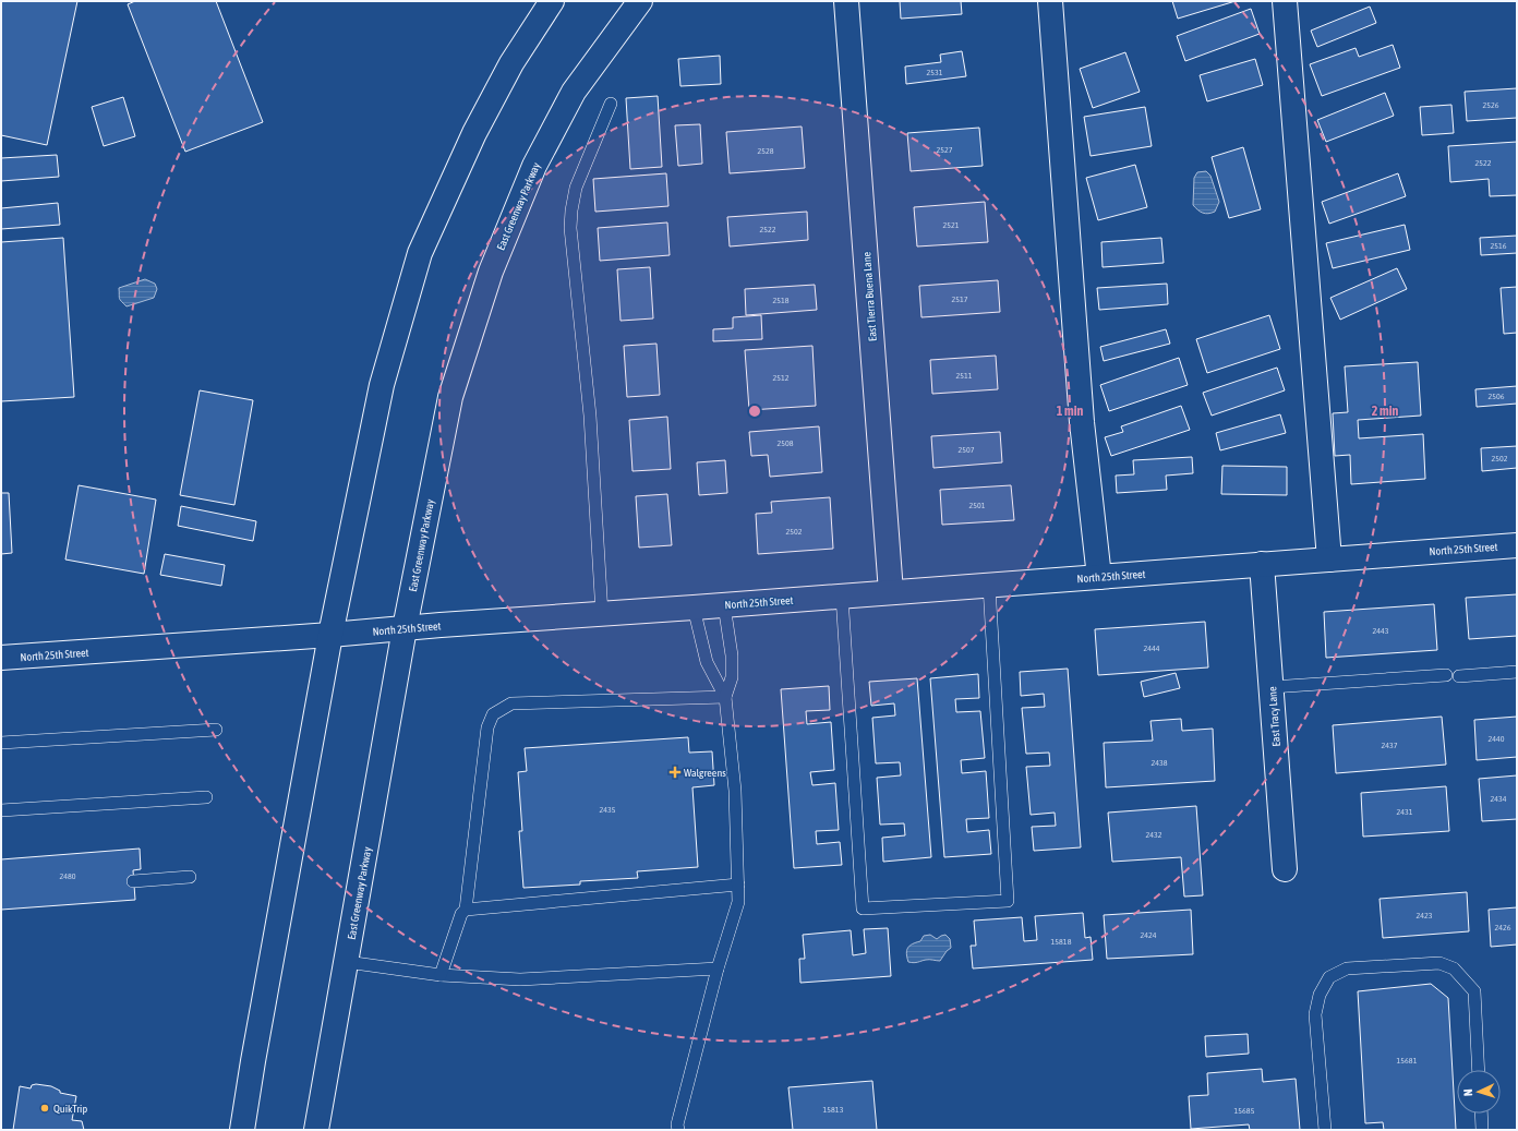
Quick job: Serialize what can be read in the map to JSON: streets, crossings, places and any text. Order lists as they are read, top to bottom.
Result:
{
  "streets": {
    "street": [
      "East Greenway Parkway",
      "East Tierra Buena Lane",
      "North 25th Street",
      "East Tracy Lane"
    ]
  },
  "crossings": [
    ["East Greenway Parkway", "North 25th Street"],
    ["East Tierra Buena Lane", "North 25th Street"],
    ["North 25th Street", "East Tracy Lane"]
  ],
  "places": {
    "health": ["Walgreens"],
    "other": ["QuikTrip"]
  },
  "house_numbers": [
    "2531",
    "2526",
    "2527",
    "2528",
    "2522",
    "2521",
    "2522",
    "2516",
    "2517",
    "2518",
    "2511",
    "2512",
    "2506",
    "2508",
    "2507",
    "2502",
    "2501",
    "2502",
    "2443",
    "2444",
    "2440",
    "2437",
    "2438",
    "2434",
    "2435",
    "2431",
    "2432",
    "2480",
    "2423",
    "2426",
    "2424",
    "15818",
    "15681",
    "15813",
    "15685"
  ],
  "north": "left",
  "rings": ["1 min", "2 min"]
}
